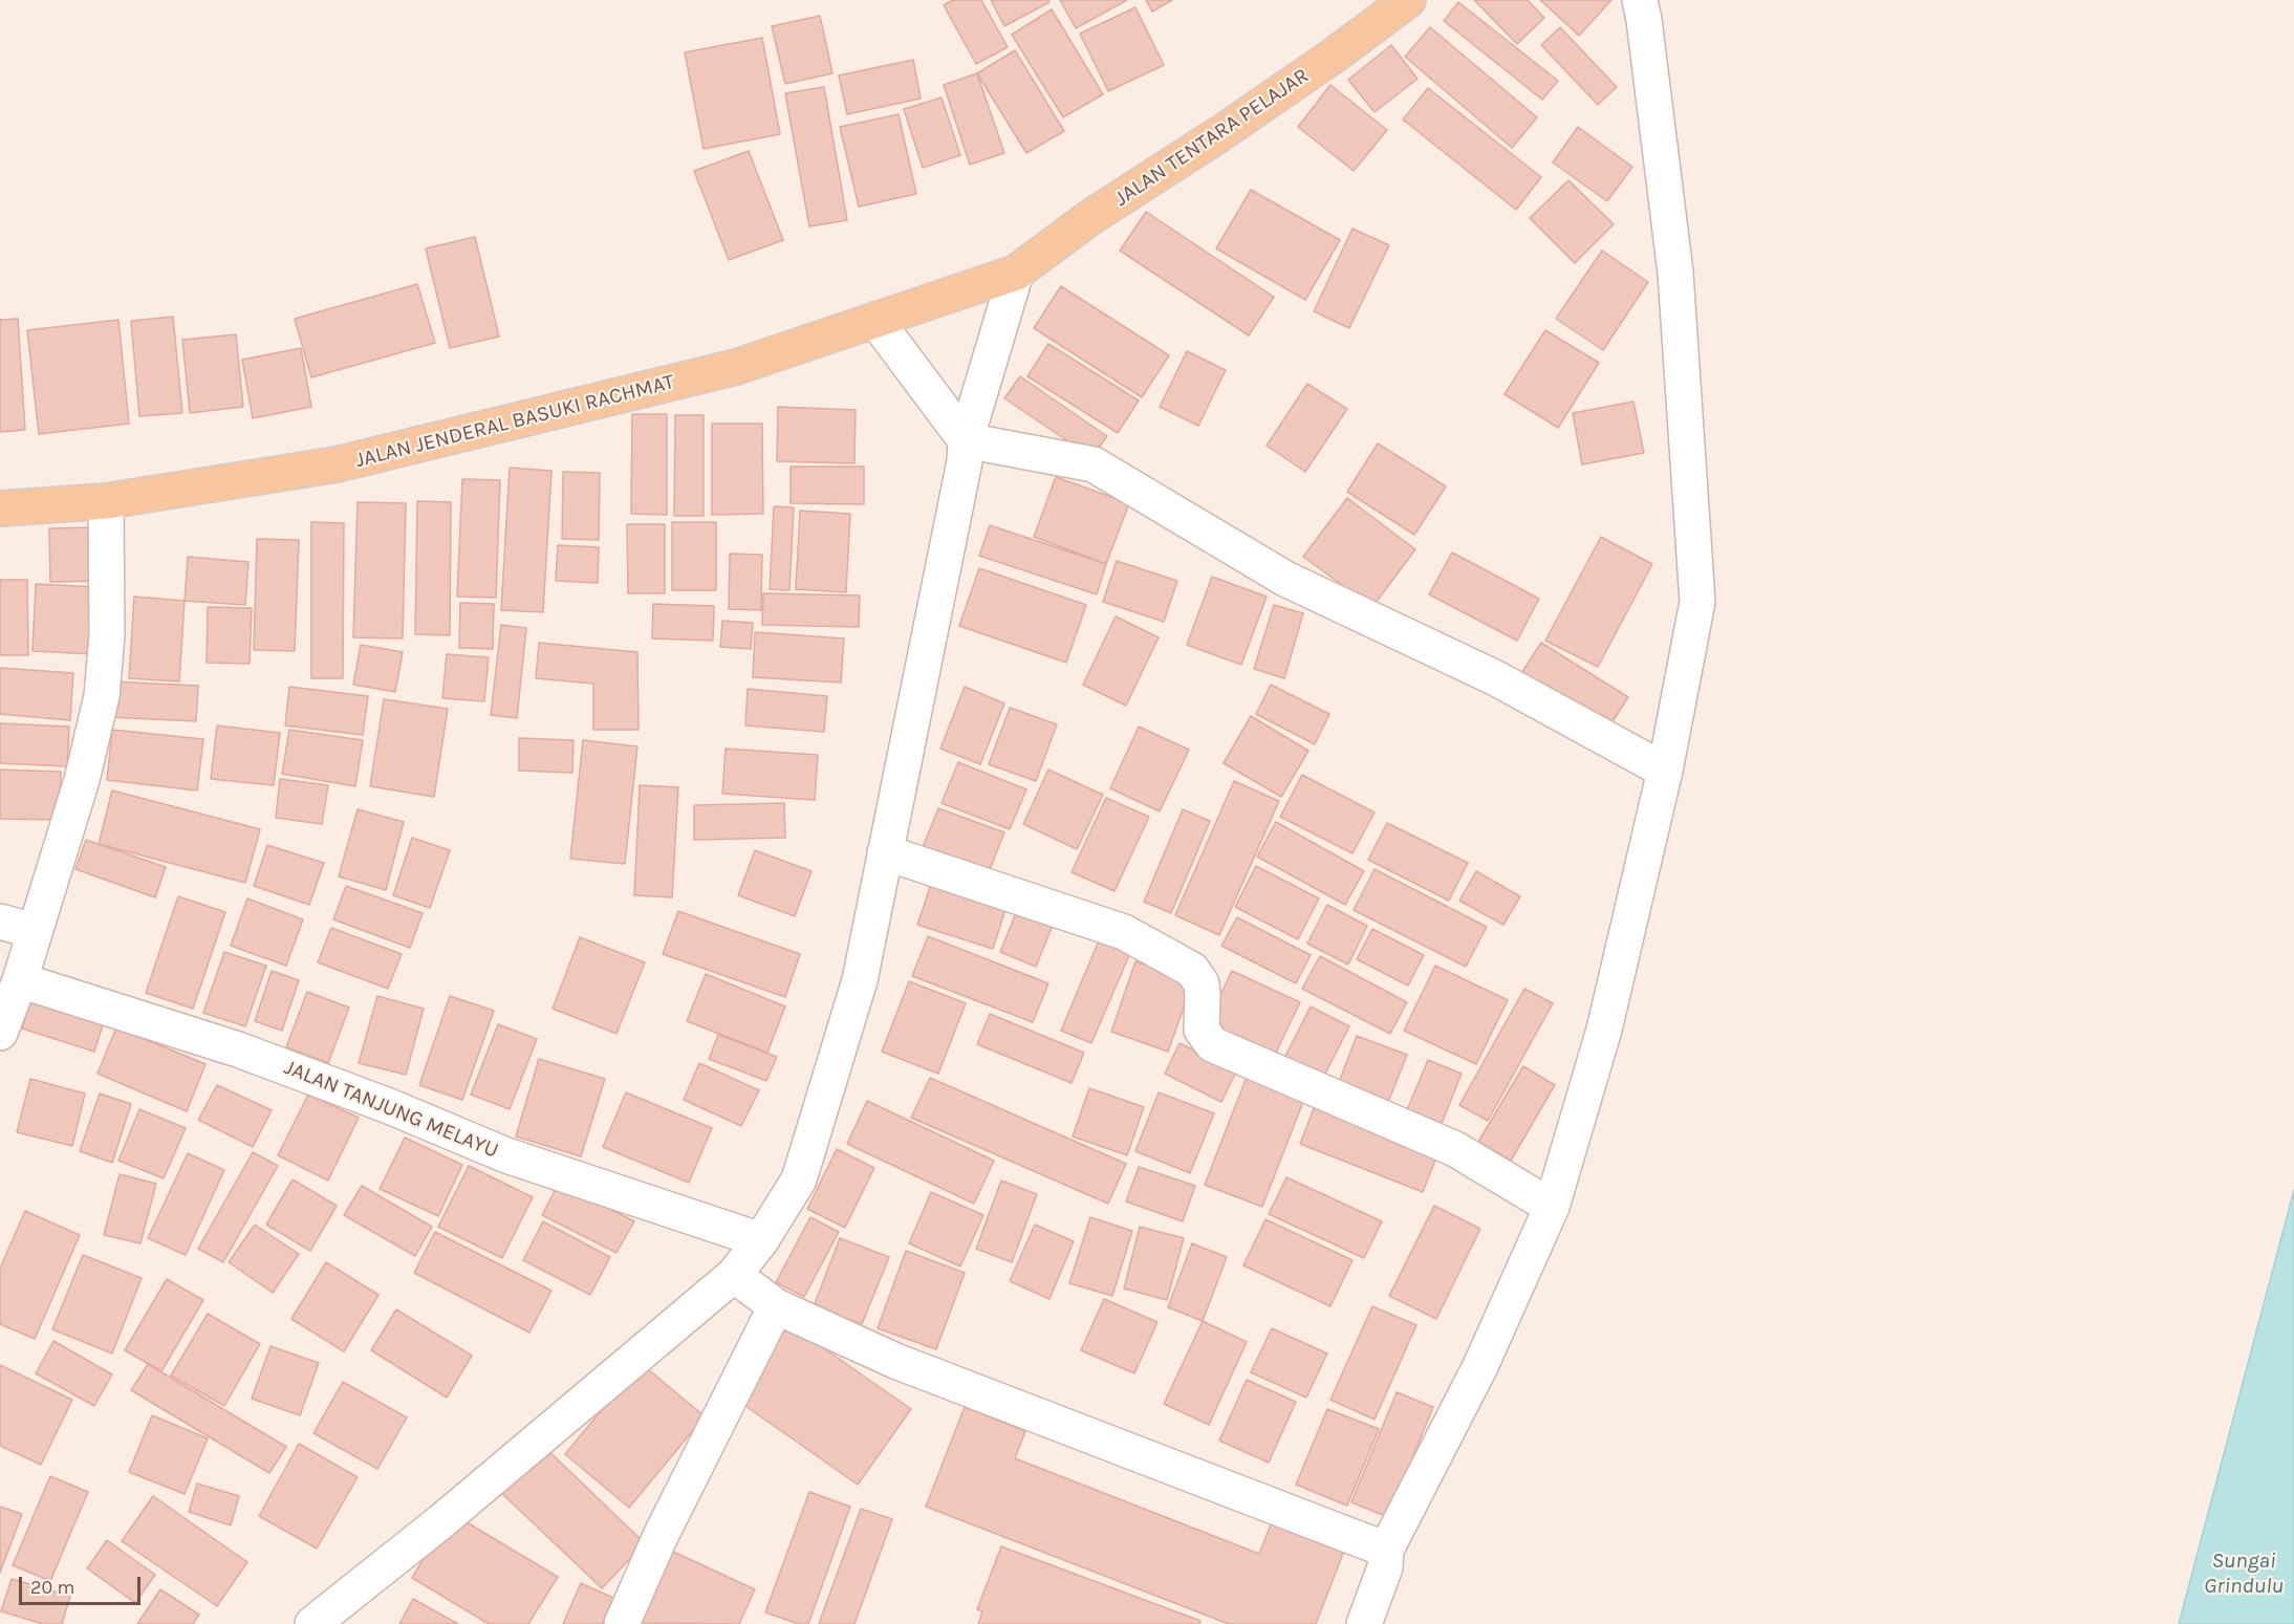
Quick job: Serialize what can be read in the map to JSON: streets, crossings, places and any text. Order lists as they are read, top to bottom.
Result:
{
  "streets": {
    "main road": ["JALAN TENTARA PELAJAR", "JALAN JENDERAL BASUKI RACHMAT"],
    "street": ["JALAN TANJUNG MELAYU"]
  },
  "crossings": [
    ["JALAN TENTARA PELAJAR", "JALAN JENDERAL BASUKI RACHMAT"]
  ],
  "water": ["Sungai Grindulu"],
  "scale_bar": "20 m"
}
